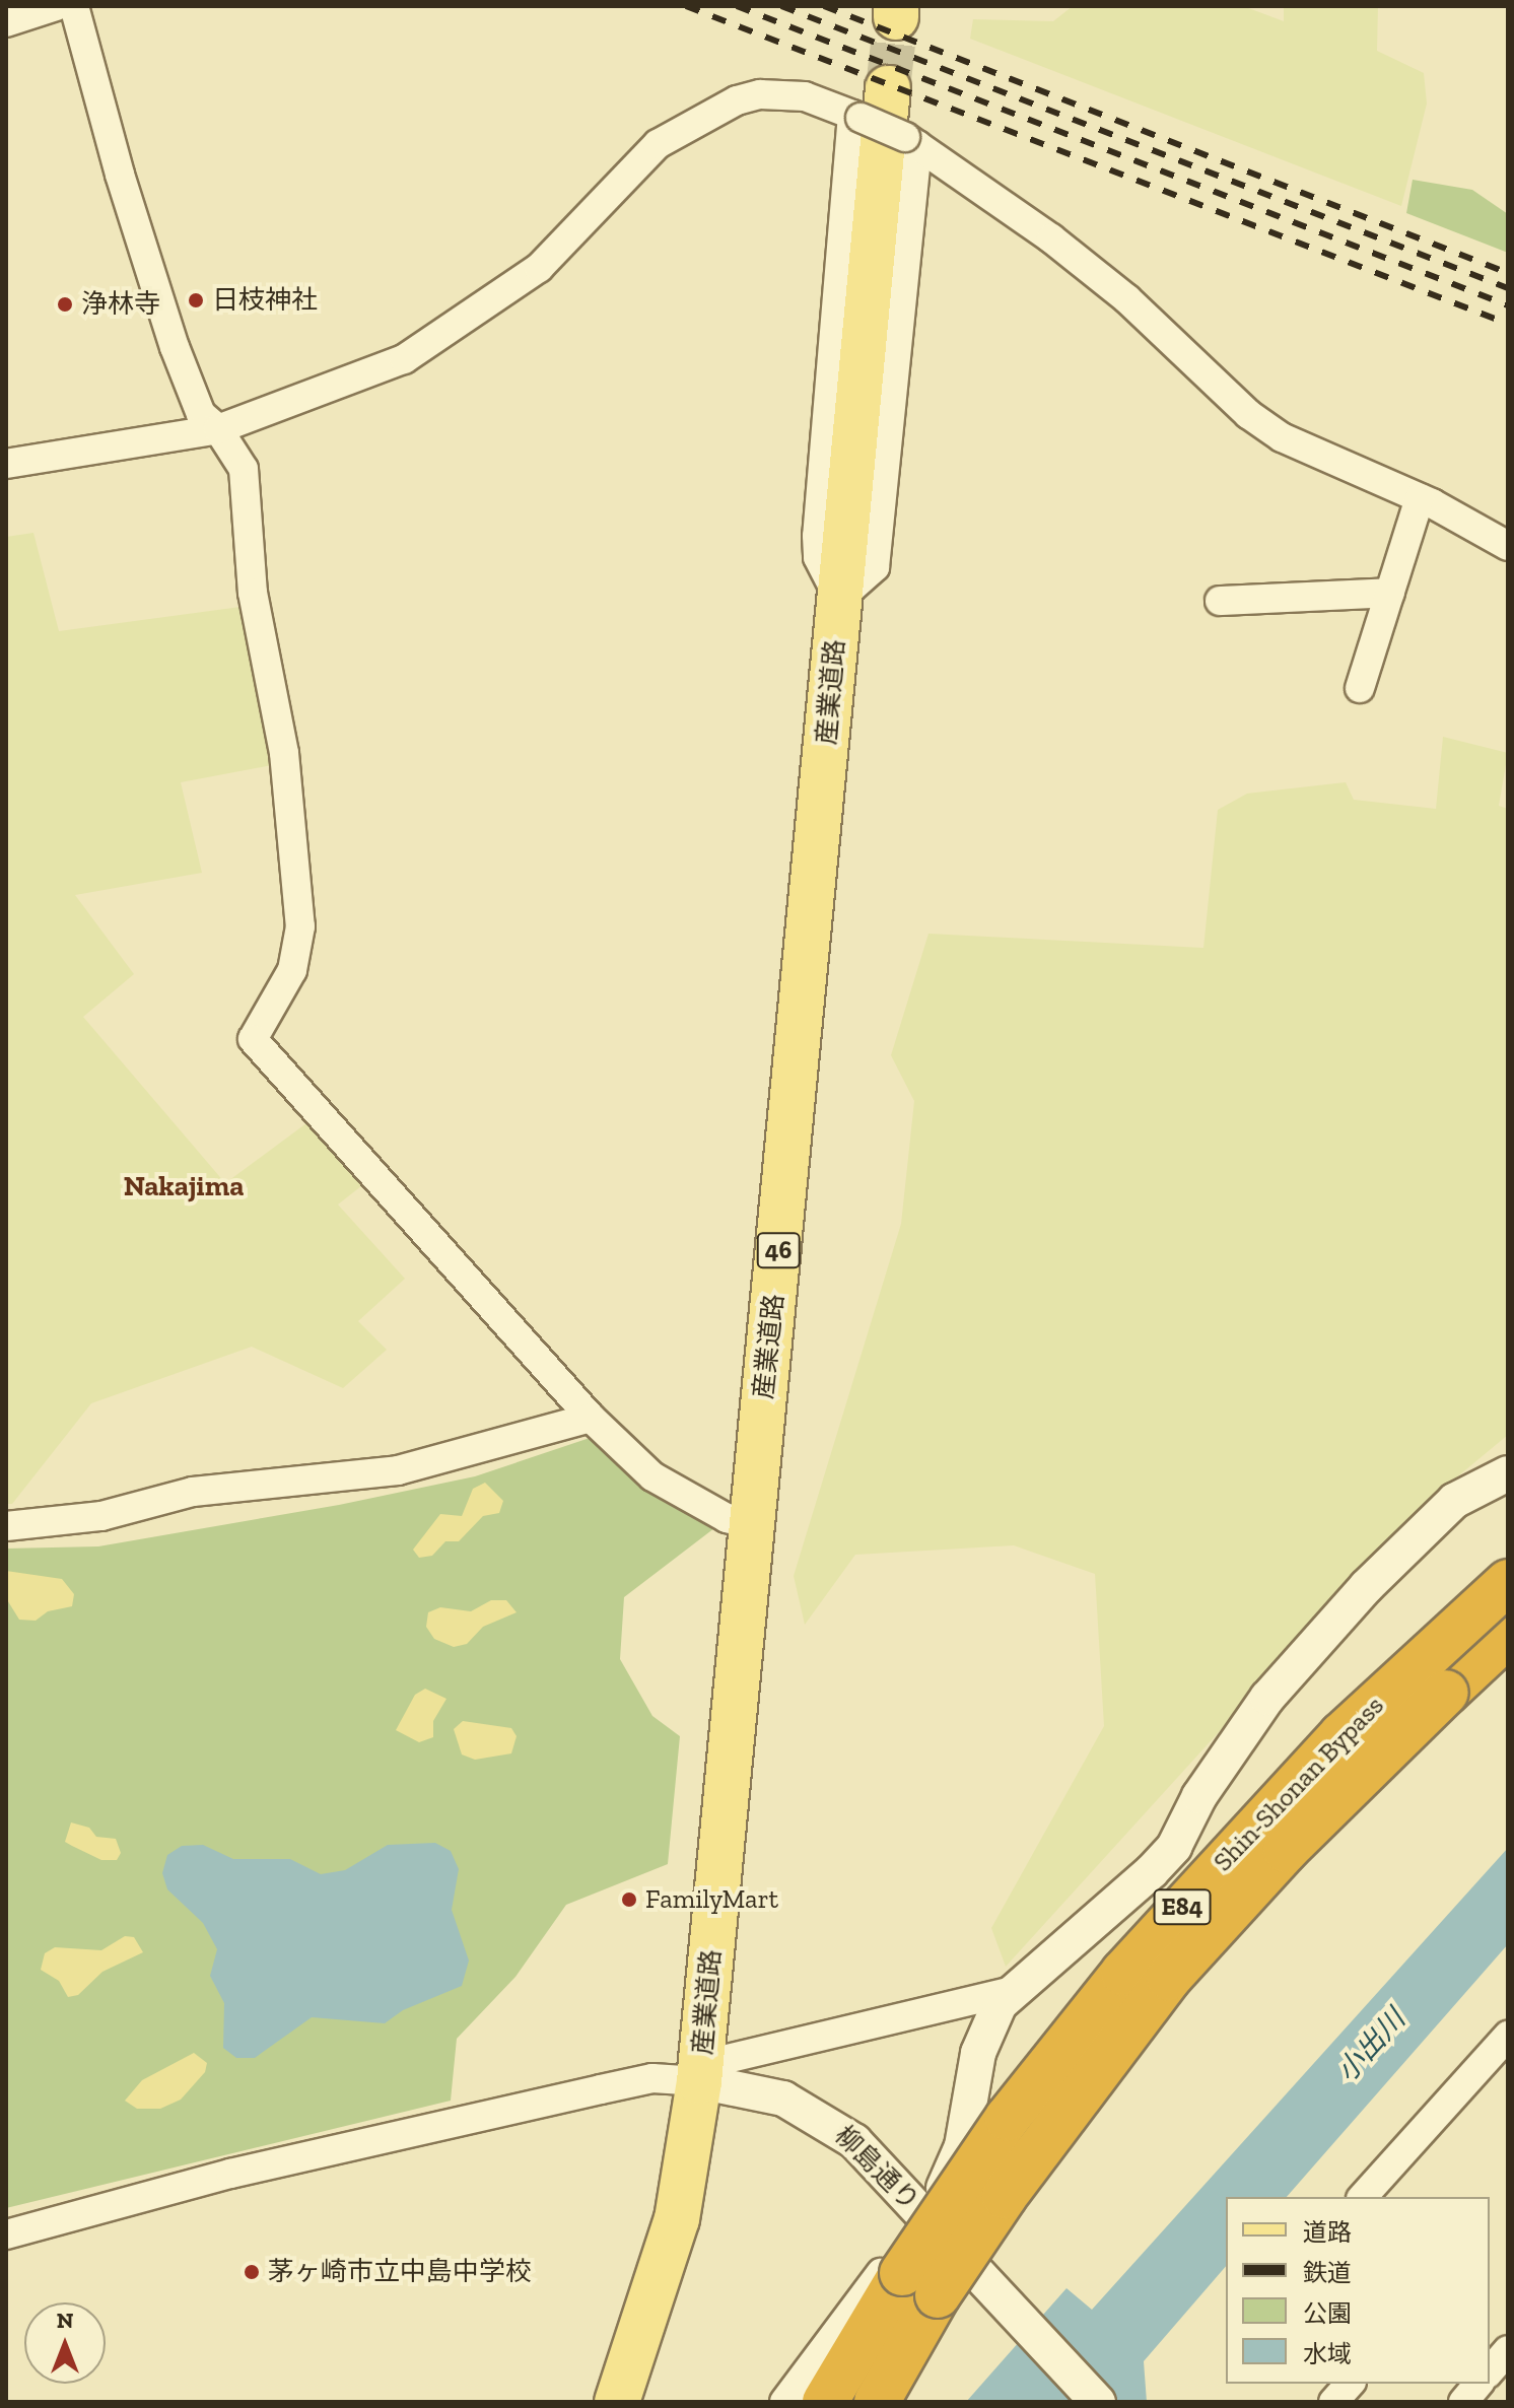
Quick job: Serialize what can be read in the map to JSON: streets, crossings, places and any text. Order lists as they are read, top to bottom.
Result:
{
  "streets": {
    "highway": ["Shin-Shonan Bypass", "E84"],
    "main road": ["産業道路", "46"],
    "street": ["柳島通り"]
  },
  "crossings": [
    ["産業道路", "柳島通り"],
    ["Shin-Shonan Bypass", "E84"]
  ],
  "districts": ["Nakajima"],
  "water": ["小出川"],
  "places": [
    "日枝神社",
    "浄林寺",
    "FamilyMart",
    "茅ヶ崎市立中島中学校"
  ],
  "legend": [
    "道路",
    "鉄道",
    "公園",
    "水域"
  ],
  "north": "top"
}
